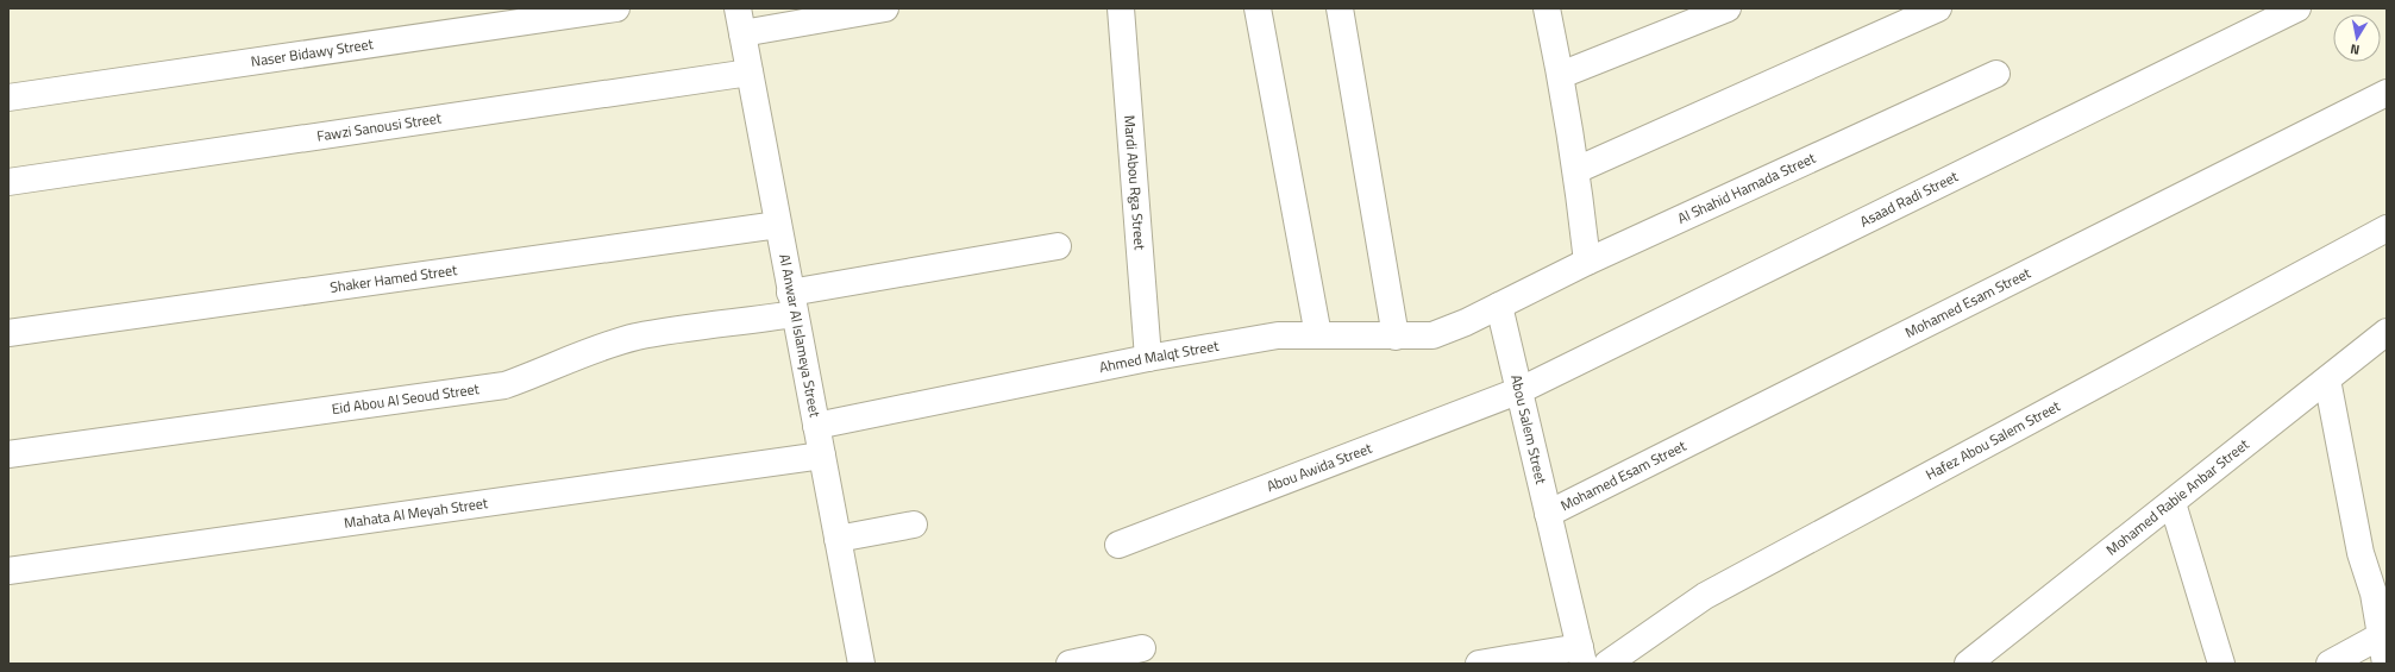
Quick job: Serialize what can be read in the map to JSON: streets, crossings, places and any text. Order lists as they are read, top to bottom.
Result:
{
  "streets": {
    "street": [
      "Naser Bidawy Street",
      "Fawzi Sanousi Street",
      "Mardi Abou Rga Street",
      "Al Shahid Hamada Street",
      "Asaad Radi Street",
      "Shaker Hamed Street",
      "Mohamed Esam Street",
      "Al Anwar Al Islameya Street",
      "Ahmed Malqt Street",
      "Eid Abou Al Seoud Street",
      "Abou Salem Street",
      "Hafez Abou Salem Street",
      "Abou Awida Street",
      "Mohamed Rabie Anbar Street",
      "Mahata Al Meyah Street"
    ]
  },
  "crossings": [
    ["Fawzi Sanousi Street", "Al Anwar Al Islameya Street"],
    ["Mardi Abou Rga Street", "Ahmed Malqt Street"],
    ["Al Shahid Hamada Street", "Ahmed Malqt Street"],
    ["Al Shahid Hamada Street", "Abou Salem Street"],
    ["Asaad Radi Street", "Abou Salem Street"],
    ["Asaad Radi Street", "Abou Awida Street"],
    ["Shaker Hamed Street", "Al Anwar Al Islameya Street"],
    ["Mohamed Esam Street", "Abou Salem Street"],
    ["Al Anwar Al Islameya Street", "Ahmed Malqt Street"],
    ["Al Anwar Al Islameya Street", "Eid Abou Al Seoud Street"],
    ["Al Anwar Al Islameya Street", "Mahata Al Meyah Street"],
    ["Ahmed Malqt Street", "Abou Salem Street"],
    ["Abou Salem Street", "Abou Awida Street"]
  ],
  "north": "bottom"
}
